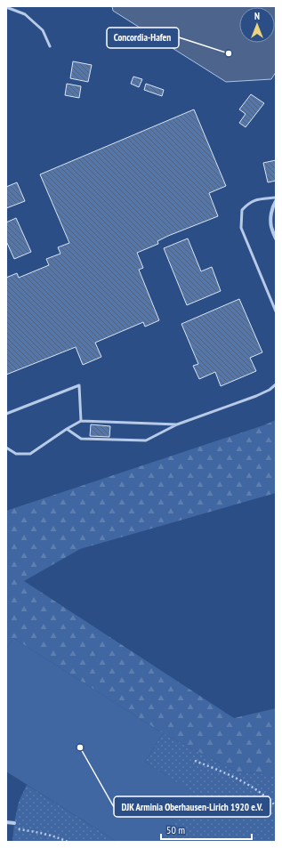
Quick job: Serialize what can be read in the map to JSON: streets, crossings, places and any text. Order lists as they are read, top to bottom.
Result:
{
  "places": ["Concordia-Hafen", "DJK Arminia Oberhausen-Lirich 1920 e.V."],
  "scale_bar": "50 m",
  "north": "top"
}
